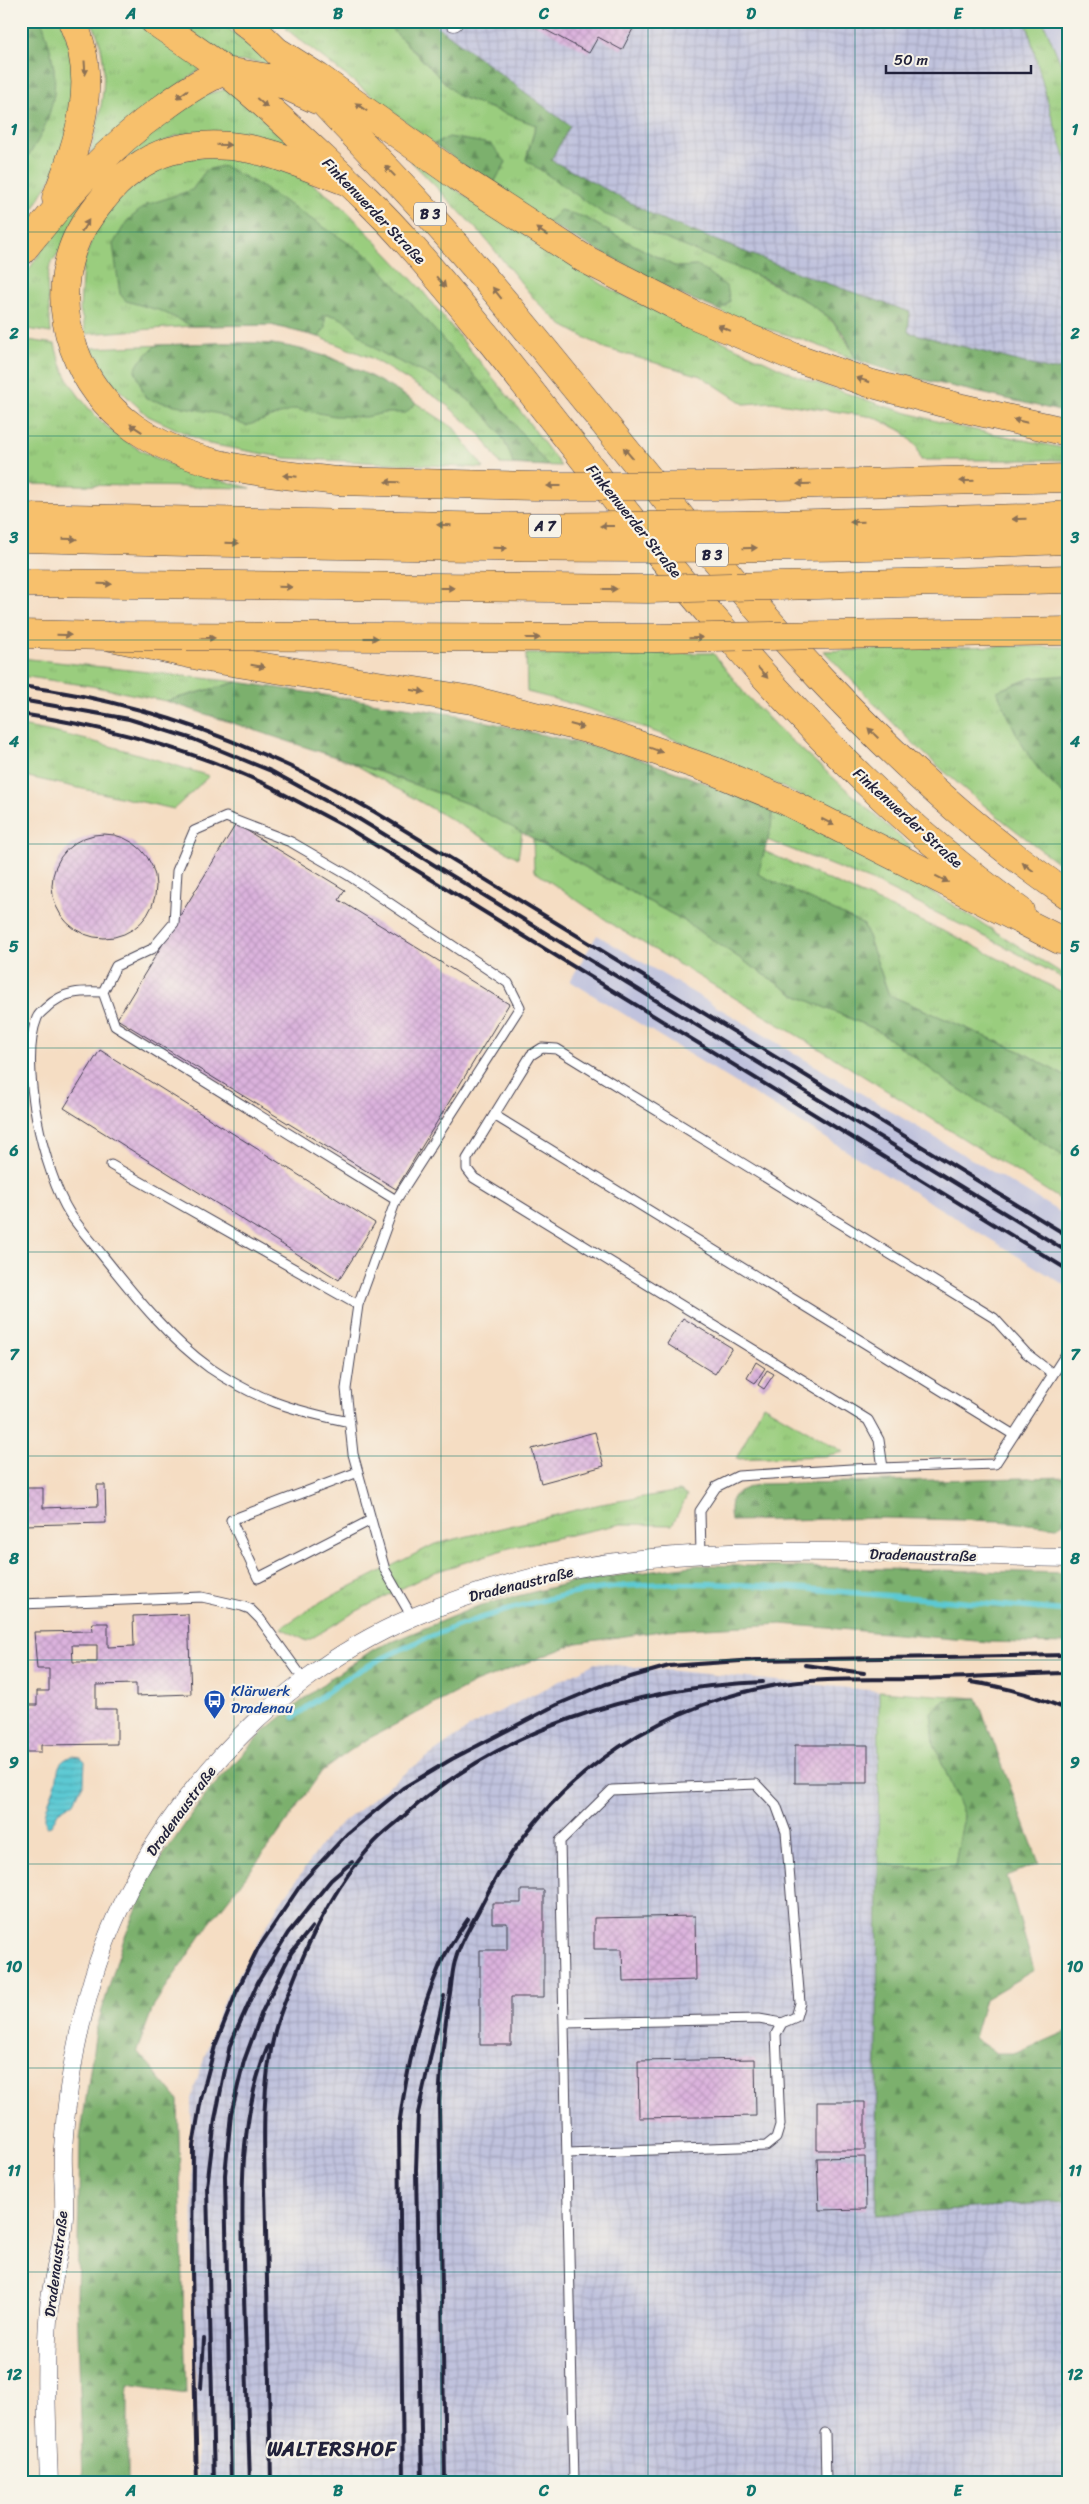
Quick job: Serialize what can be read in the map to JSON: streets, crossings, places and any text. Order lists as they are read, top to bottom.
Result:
{
  "streets": {
    "main road": ["Finkenwerder Straße", "B 3", "A 7"],
    "street": ["Dradenaustraße"]
  },
  "districts": ["WALTERSHOF"],
  "places": {
    "bus stop": ["Klärwerk Dradenau"]
  },
  "scale_bar": "50 m",
  "grid": {
    "columns": [
      "A",
      "B",
      "C",
      "D",
      "E"
    ],
    "rows": [
      "1",
      "2",
      "3",
      "4",
      "5",
      "6",
      "7",
      "8",
      "9",
      "10",
      "11",
      "12"
    ]
  }
}
